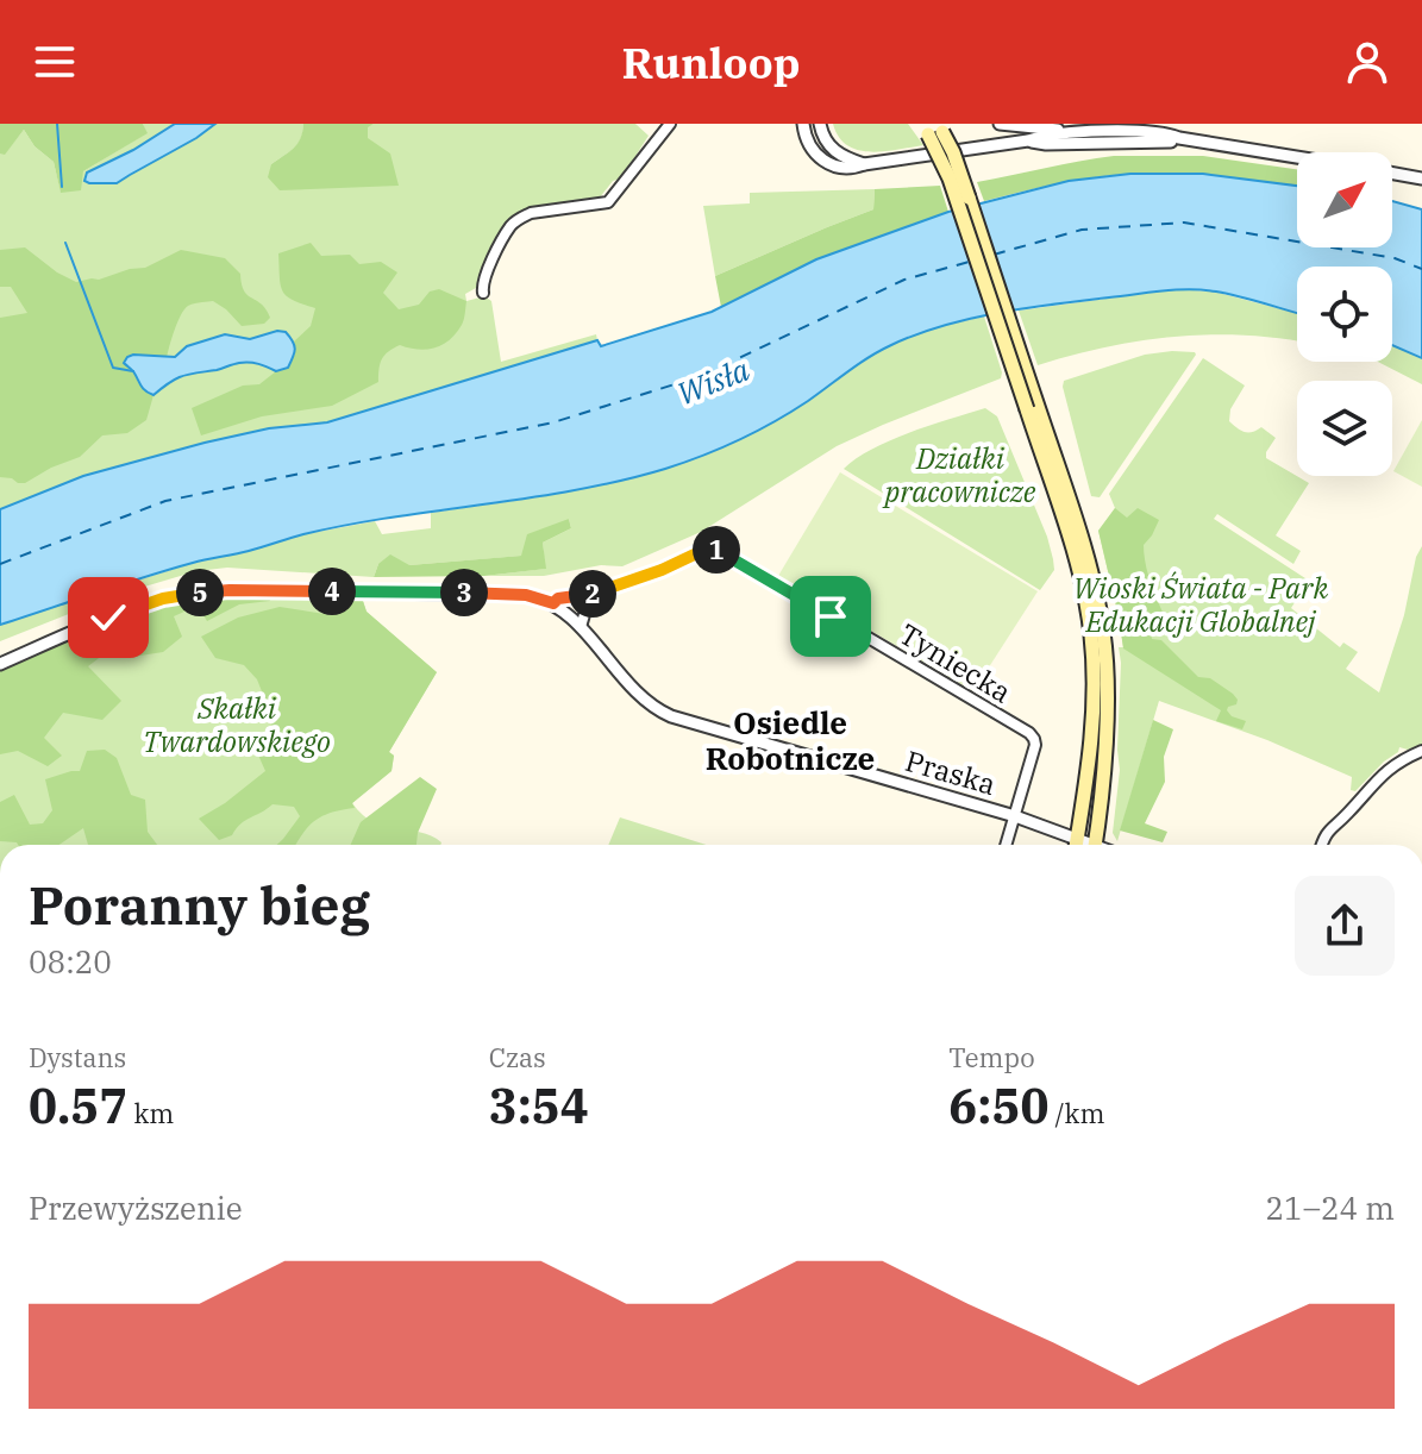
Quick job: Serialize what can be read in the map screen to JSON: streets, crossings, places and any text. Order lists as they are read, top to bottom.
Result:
{
  "streets": {
    "street": ["Tyniecka", "Praska"]
  },
  "crossings": [
    ["Tyniecka", "Praska"]
  ],
  "districts": ["Osiedle Robotnicze"],
  "water": ["Wisła"],
  "parks": ["Działki pracownicze", "Wioski Świata - Park Edukacji Globalnej", "Skałki Twardowskiego"],
  "north": "top right",
  "page": {
    "header": "Runloop",
    "pins": [
      "1",
      "4",
      "3",
      "5",
      "2"
    ],
    "heading": ["Poranny bieg", "08:20"],
    "stats": [
      ["Dystans", "0.57 km"],
      ["Czas", "3:54"],
      ["Tempo", "6:50 /km"]
    ],
    "chart": ["Przewyższenie", "21–24 m"]
  }
}
